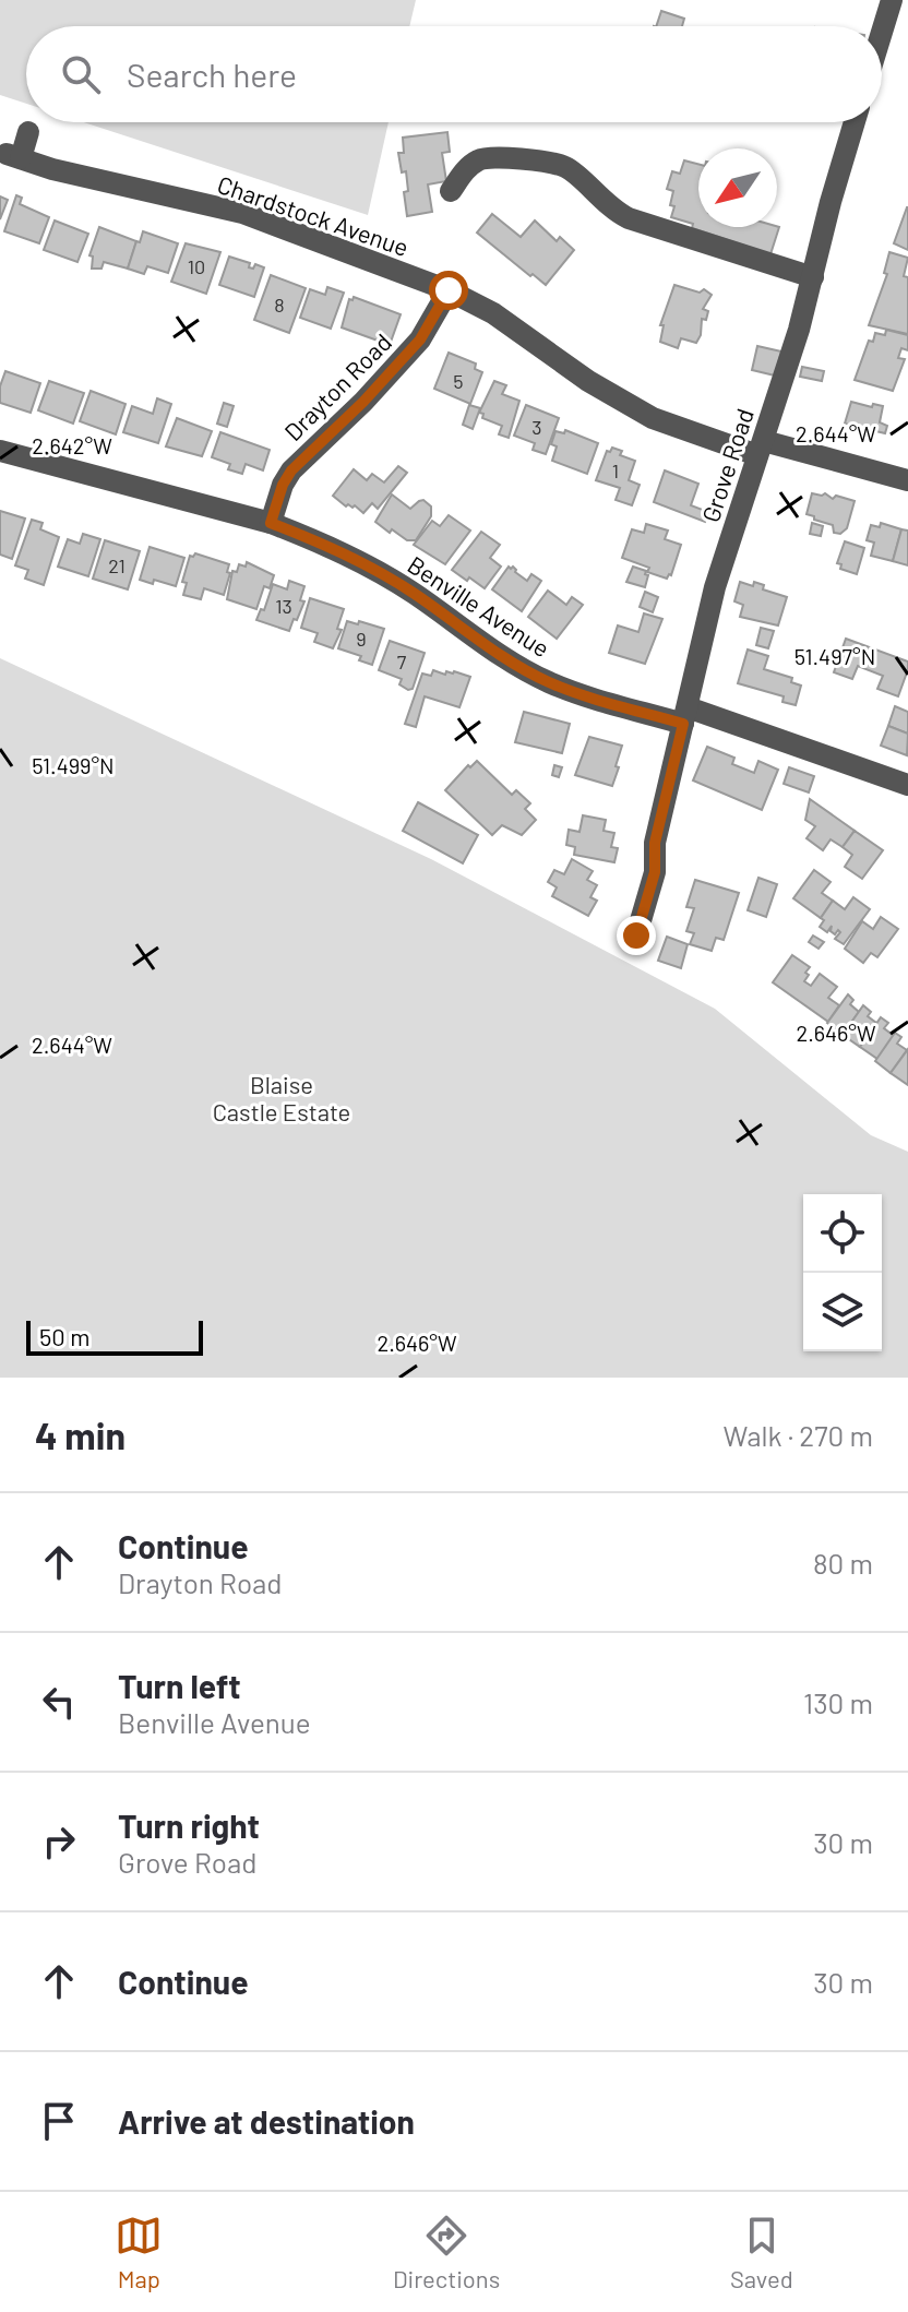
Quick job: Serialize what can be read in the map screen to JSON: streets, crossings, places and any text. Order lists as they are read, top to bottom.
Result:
{
  "streets": {
    "street": [
      "Chardstock Avenue",
      "Drayton Road",
      "Grove Road",
      "Benville Avenue"
    ]
  },
  "crossings": [
    ["Chardstock Avenue", "Drayton Road"],
    ["Chardstock Avenue", "Grove Road"],
    ["Drayton Road", "Benville Avenue"],
    ["Grove Road", "Benville Avenue"]
  ],
  "parks": ["Blaise Castle Estate"],
  "house_numbers": [
    "10",
    "8",
    "5",
    "3",
    "1",
    "21",
    "13",
    "9",
    "7"
  ],
  "scale_bar": "50 m",
  "north": "bottom left",
  "page": {
    "search": "Search here",
    "scale": "50 m",
    "heading": ["4 min", "Walk · 270 m"],
    "list": [
      ["Continue", "Drayton Road", "80 m"],
      ["Turn left", "Benville Avenue", "130 m"],
      ["Turn right", "Grove Road", "30 m"],
      ["Continue", "30 m"],
      "Arrive at destination"
    ],
    "nav": ["Map", "Directions", "Saved"]
  },
  "coordinates": [
    "2.644°W",
    "2.642°W",
    "51.497°N",
    "51.499°N",
    "2.646°W"
  ]
}
